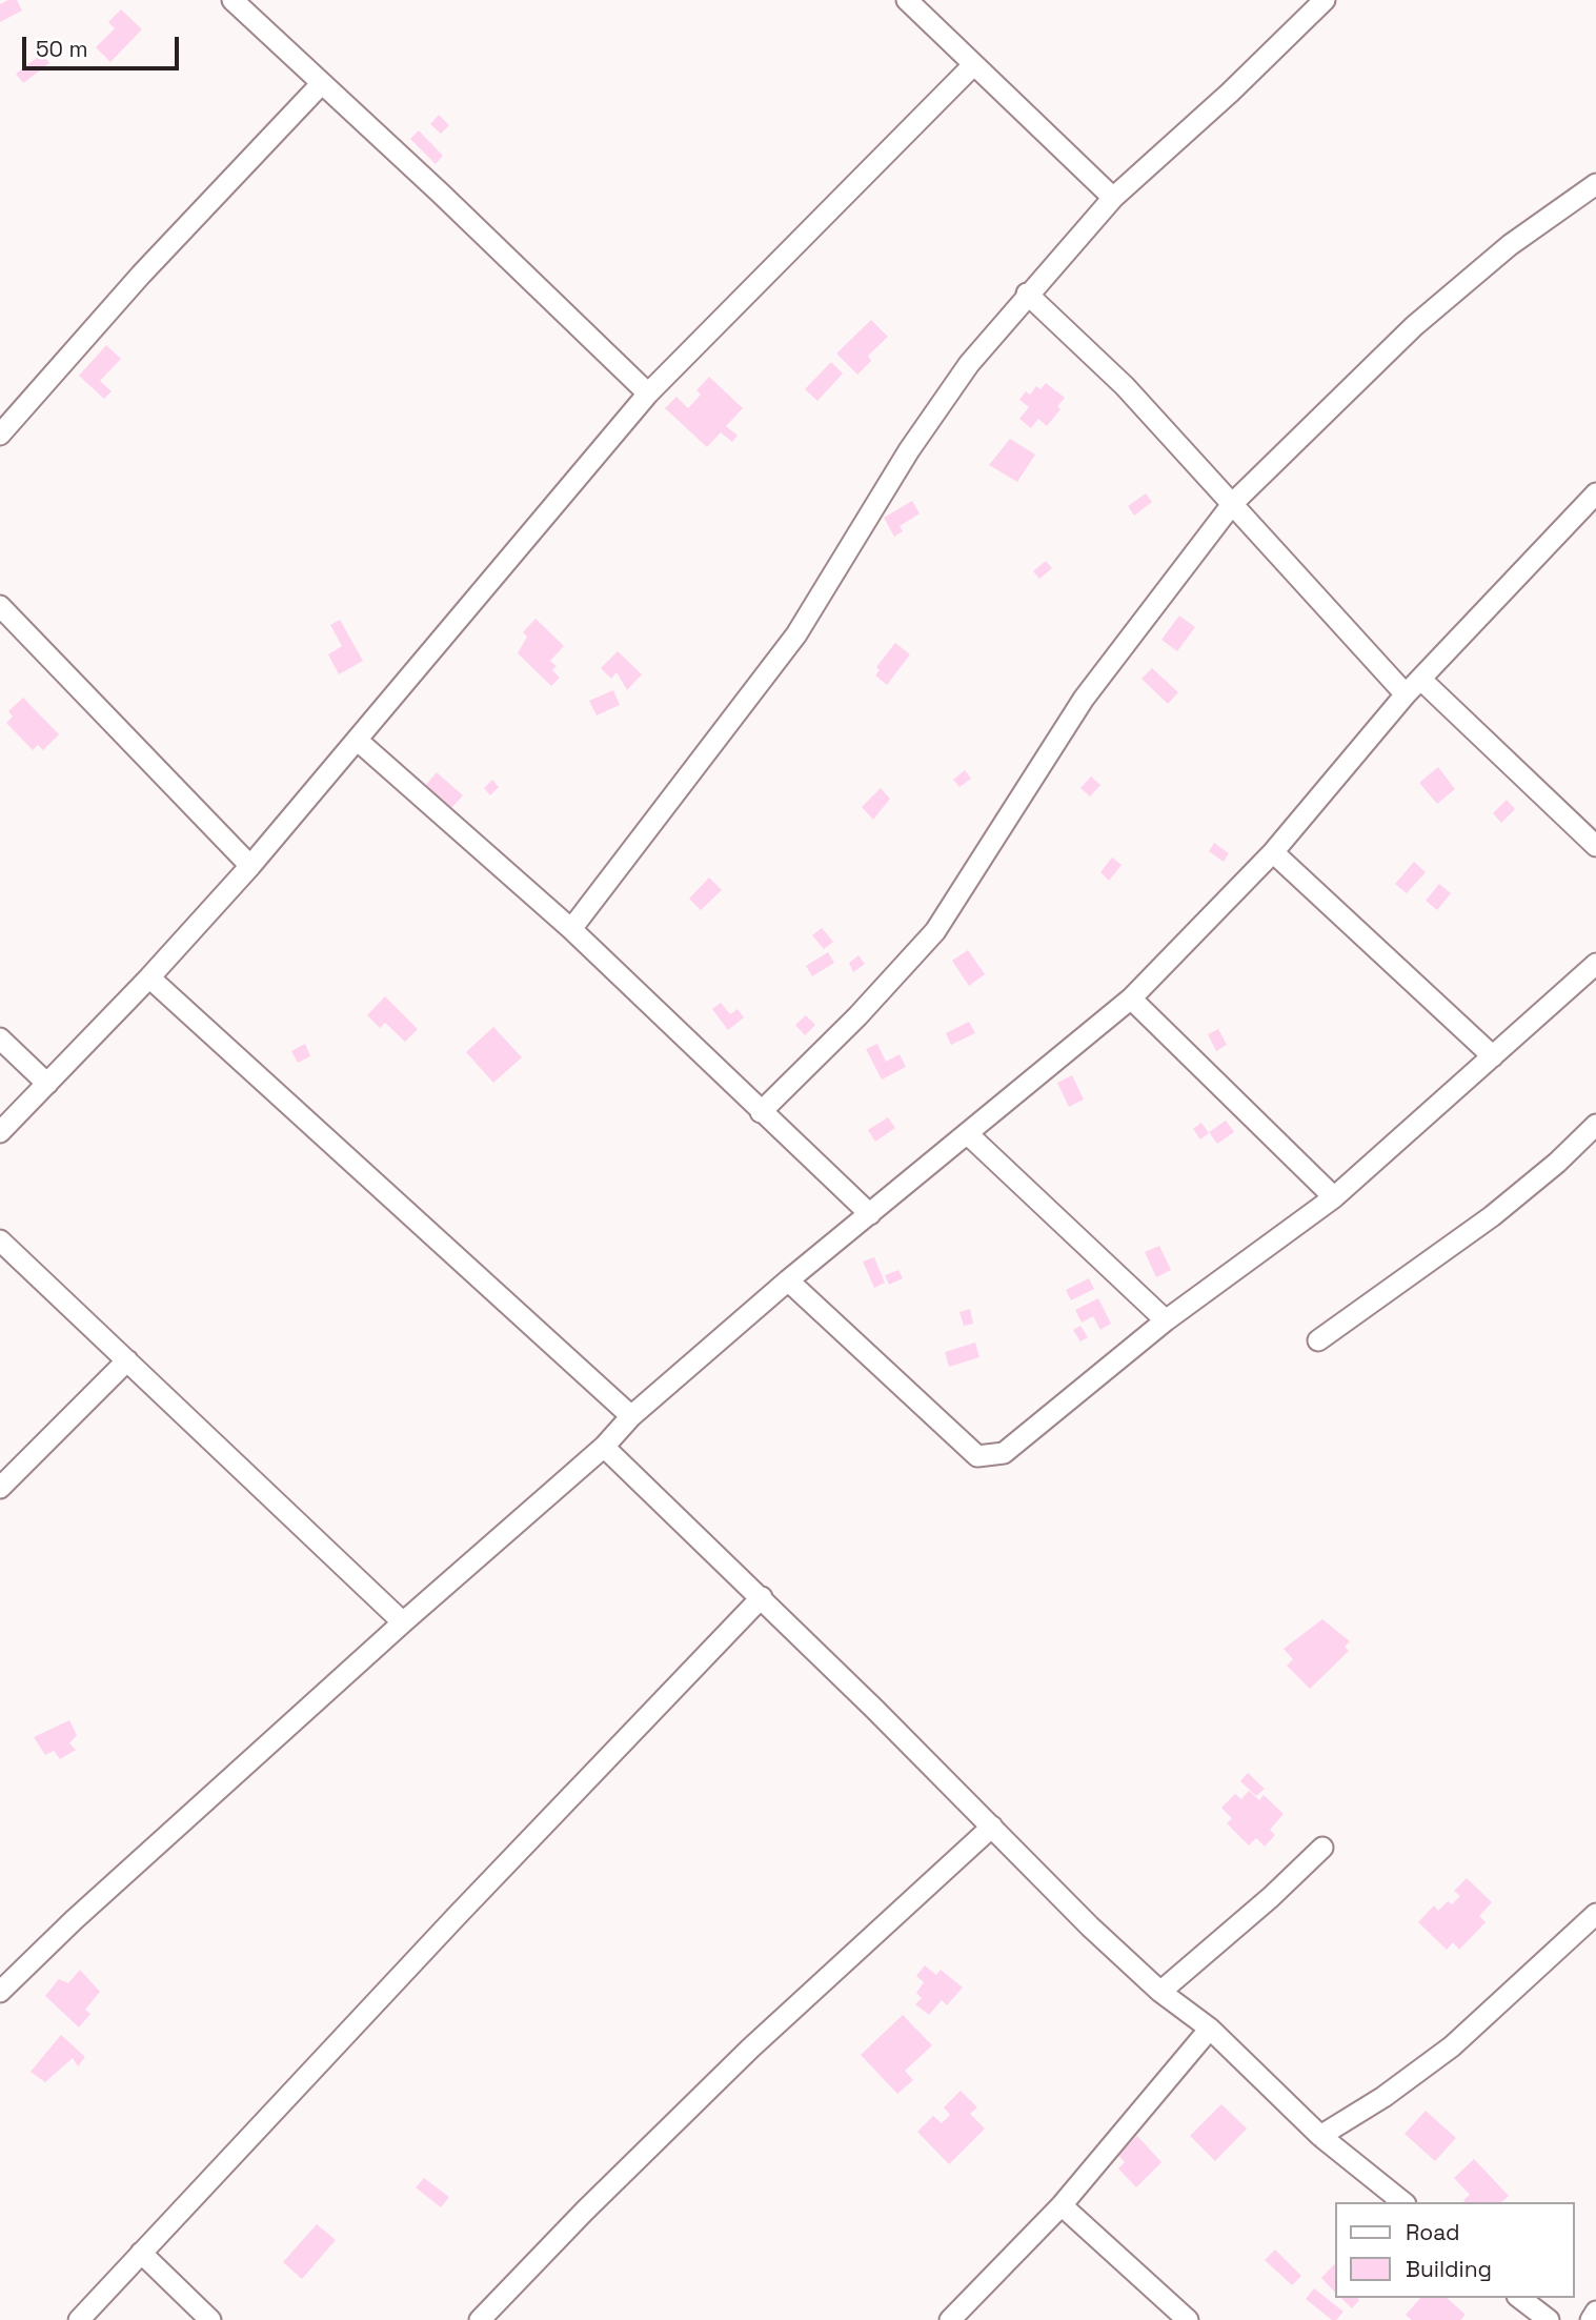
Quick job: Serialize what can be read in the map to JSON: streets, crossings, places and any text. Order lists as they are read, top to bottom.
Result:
{
  "legend": ["Road", "Building"],
  "scale_bar": "50 m"
}
